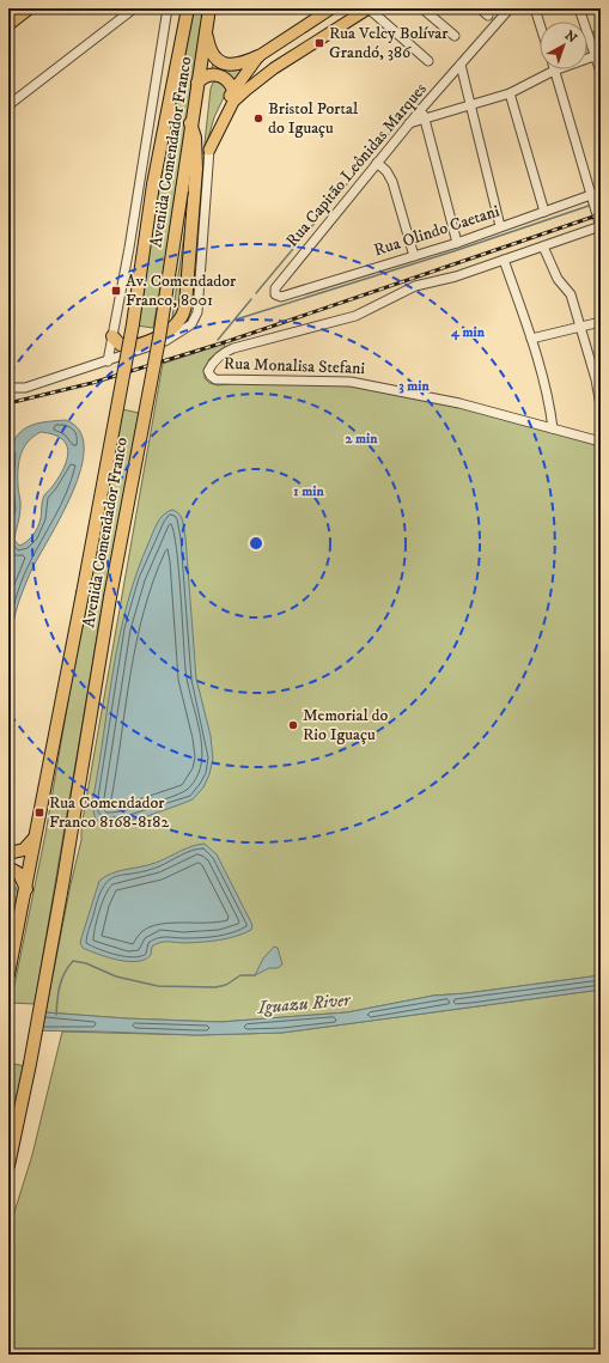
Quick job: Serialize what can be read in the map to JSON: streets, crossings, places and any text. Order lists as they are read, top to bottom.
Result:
{
  "streets": {
    "highway": ["Avenida Comendador Franco"],
    "street": ["Rua Capitão Leônidas Marques", "Rua Olindo Caetani", "Rua Monalisa Stefani"]
  },
  "crossings": [
    ["Rua Capitão Leônidas Marques", "Rua Olindo Caetani"]
  ],
  "water": ["Iguazu River"],
  "places": {
    "transit": ["Rua Velcy Bolívar Grandó, 386", "Av. Comendador Franco, 8001", "Rua Comendador Franco 8168-8182"],
    "other": ["Bristol Portal do Iguaçu", "Memorial do Rio Iguaçu"]
  },
  "north": "top right",
  "rings": [
    "4 min",
    "3 min",
    "2 min",
    "1 min"
  ]
}
